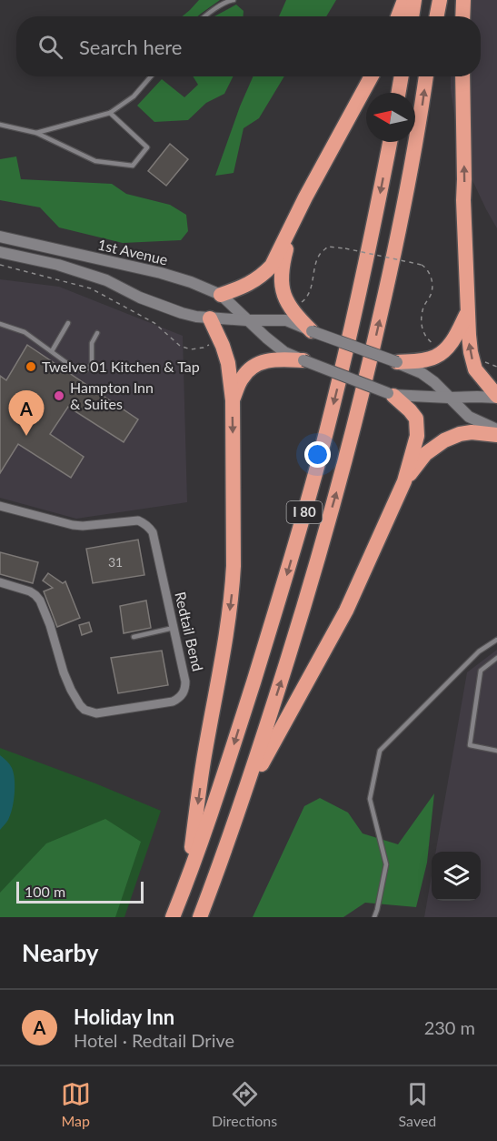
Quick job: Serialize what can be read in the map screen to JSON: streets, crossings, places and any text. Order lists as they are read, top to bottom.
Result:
{
  "streets": {
    "highway": ["I 80"],
    "main road": ["1st Avenue"],
    "street": ["Redtail Bend"]
  },
  "places": ["Twelve 01 Kitchen & Tap", "Hampton Inn & Suites"],
  "house_numbers": ["31"],
  "scale_bar": "100 m",
  "north": "left",
  "page": {
    "search": "Search here",
    "pins": "A",
    "scale": "100 m",
    "heading": "Nearby",
    "list": [
      {
        "mark": "A",
        "name": "Holiday Inn",
        "note": "Hotel · Redtail Drive",
        "value": "230 m"
      }
    ],
    "nav": ["Map", "Directions", "Saved"]
  }
}
